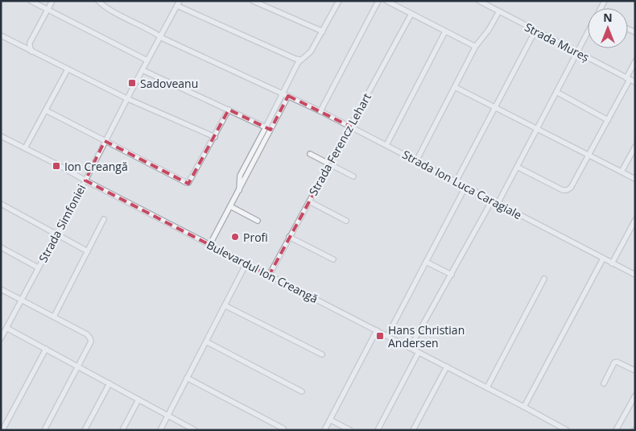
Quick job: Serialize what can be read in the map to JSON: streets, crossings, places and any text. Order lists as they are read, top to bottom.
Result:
{
  "streets": {
    "street": [
      "Strada Mureș",
      "Strada Ferencz Lehart",
      "Strada Ion Luca Caragiale",
      "Strada Simfoniei",
      "Bulevardul Ion Creangă"
    ]
  },
  "crossings": [
    ["Strada Ferencz Lehart", "Strada Ion Luca Caragiale"],
    ["Strada Ferencz Lehart", "Bulevardul Ion Creangă"],
    ["Strada Ion Luca Caragiale", "Strada Simfoniei"],
    ["Strada Simfoniei", "Bulevardul Ion Creangă"]
  ],
  "places": {
    "transit": ["Sadoveanu", "Ion Creangă", "Hans Christian Andersen"],
    "other": ["Profi"]
  },
  "north": "top"
}
